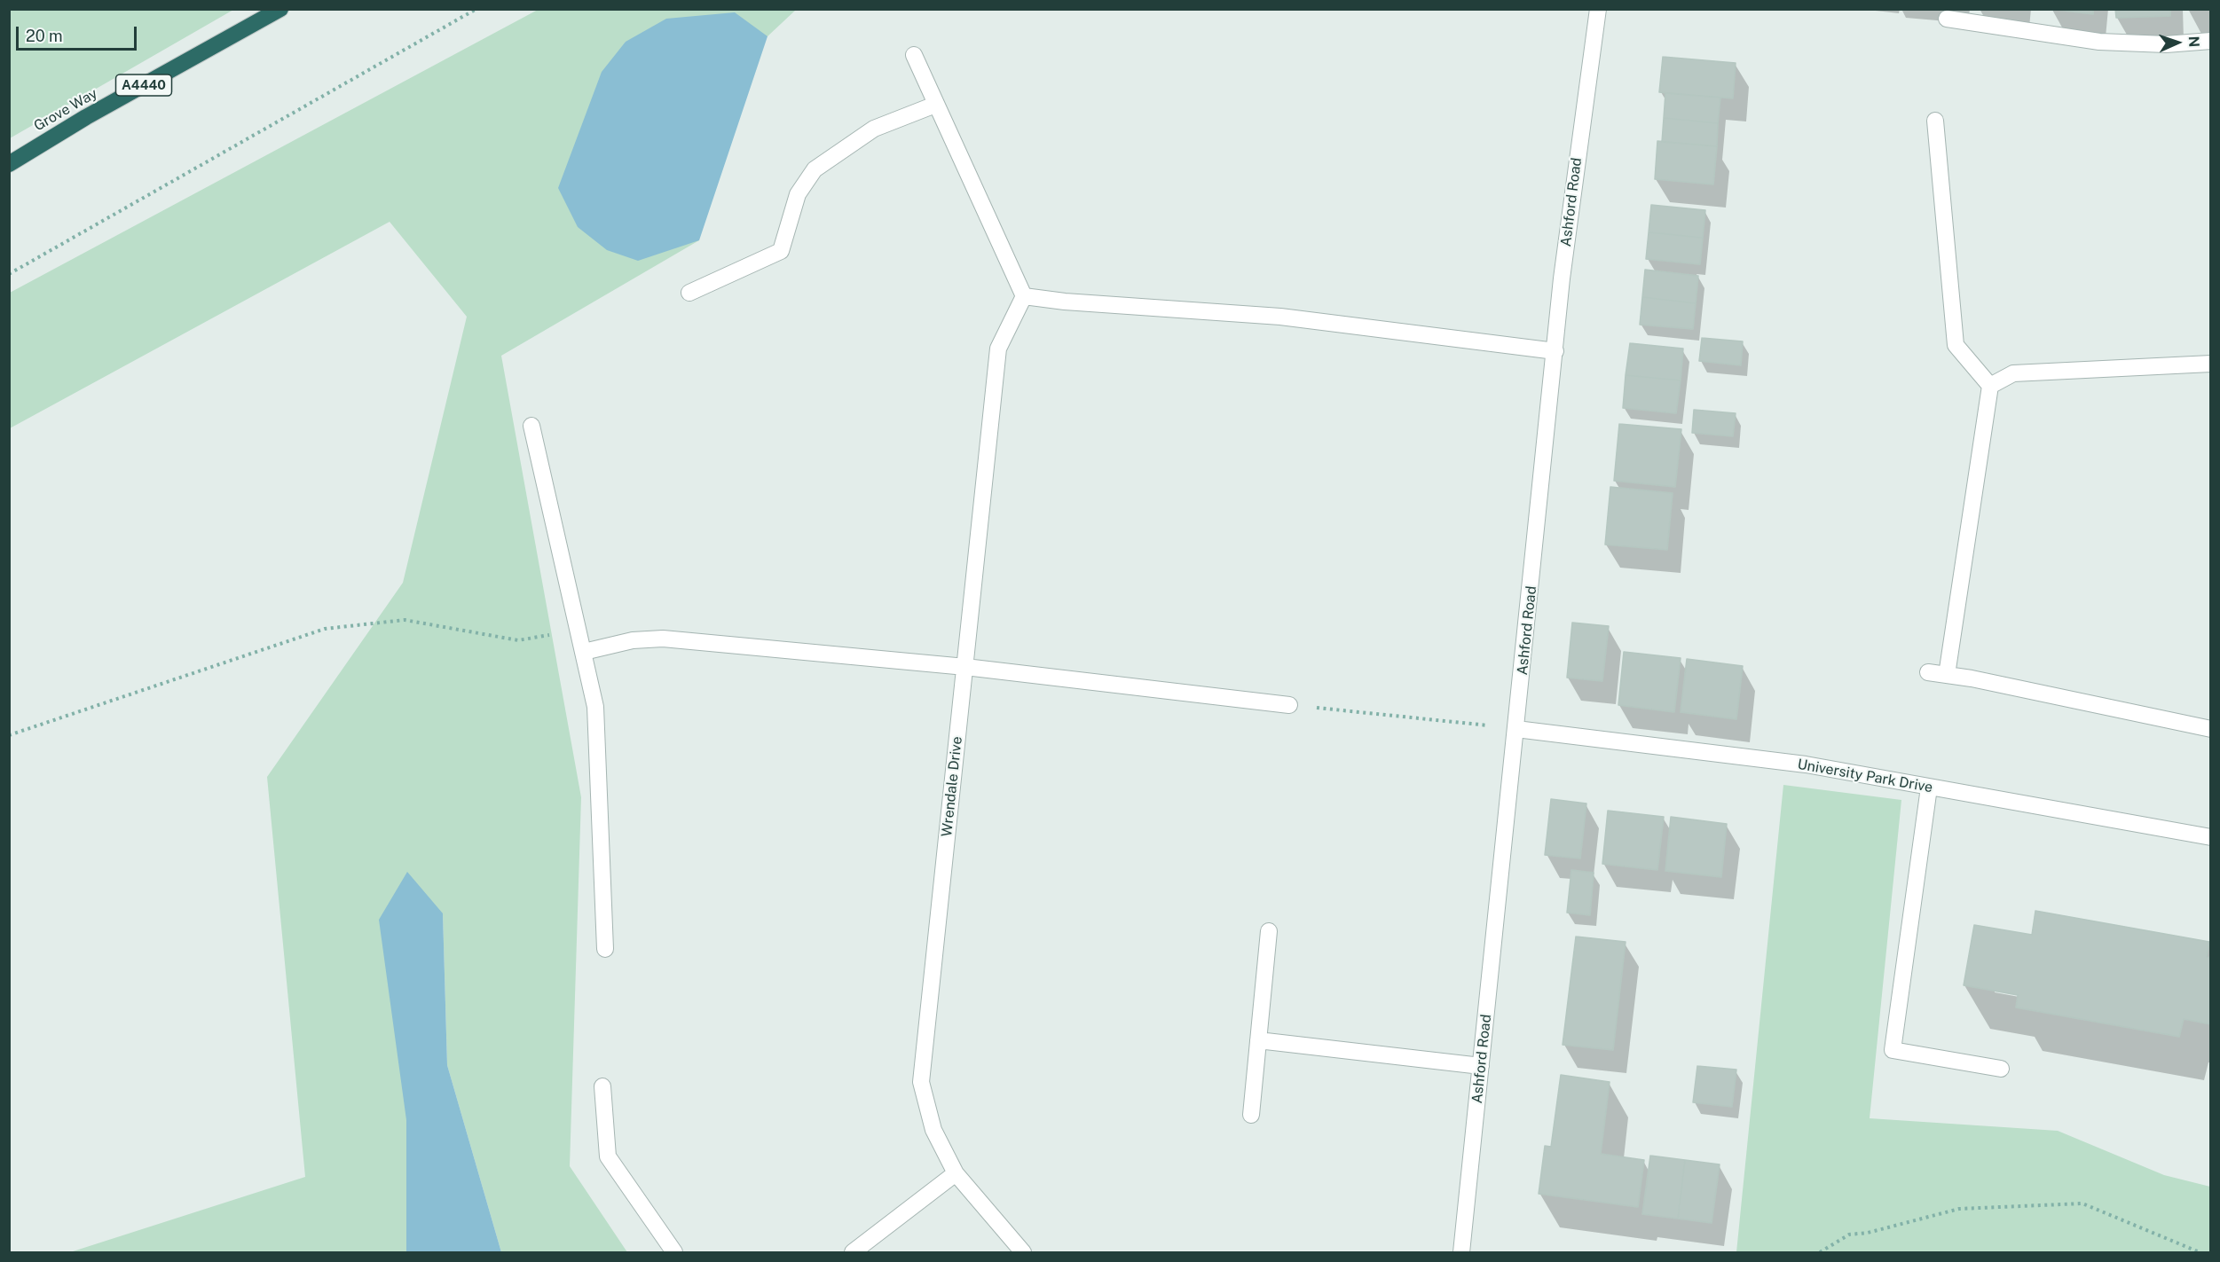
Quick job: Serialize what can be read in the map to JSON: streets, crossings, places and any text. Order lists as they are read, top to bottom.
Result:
{
  "streets": {
    "highway": ["A4440", "Grove Way"],
    "street": ["Ashford Road", "University Park Drive", "Wrendale Drive"]
  },
  "crossings": [
    ["Ashford Road", "University Park Drive"]
  ],
  "scale_bar": "20 m",
  "north": "right"
}
